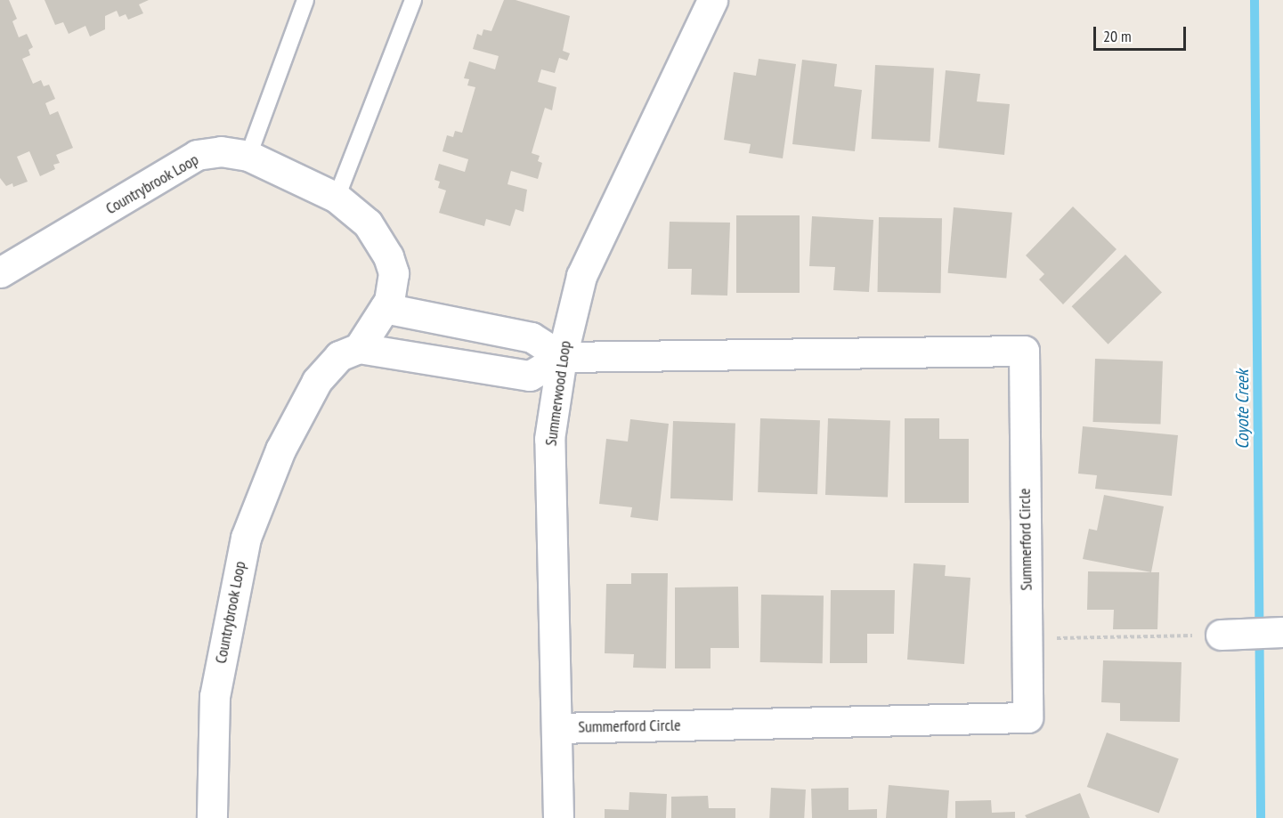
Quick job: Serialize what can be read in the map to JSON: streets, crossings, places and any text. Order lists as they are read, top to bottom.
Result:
{
  "streets": {
    "street": ["Countrybrook Loop", "Summerwood Loop", "Summerford Circle"]
  },
  "crossings": [
    ["Summerwood Loop", "Summerford Circle"]
  ],
  "water": ["Coyote Creek"],
  "scale_bar": "20 m"
}
